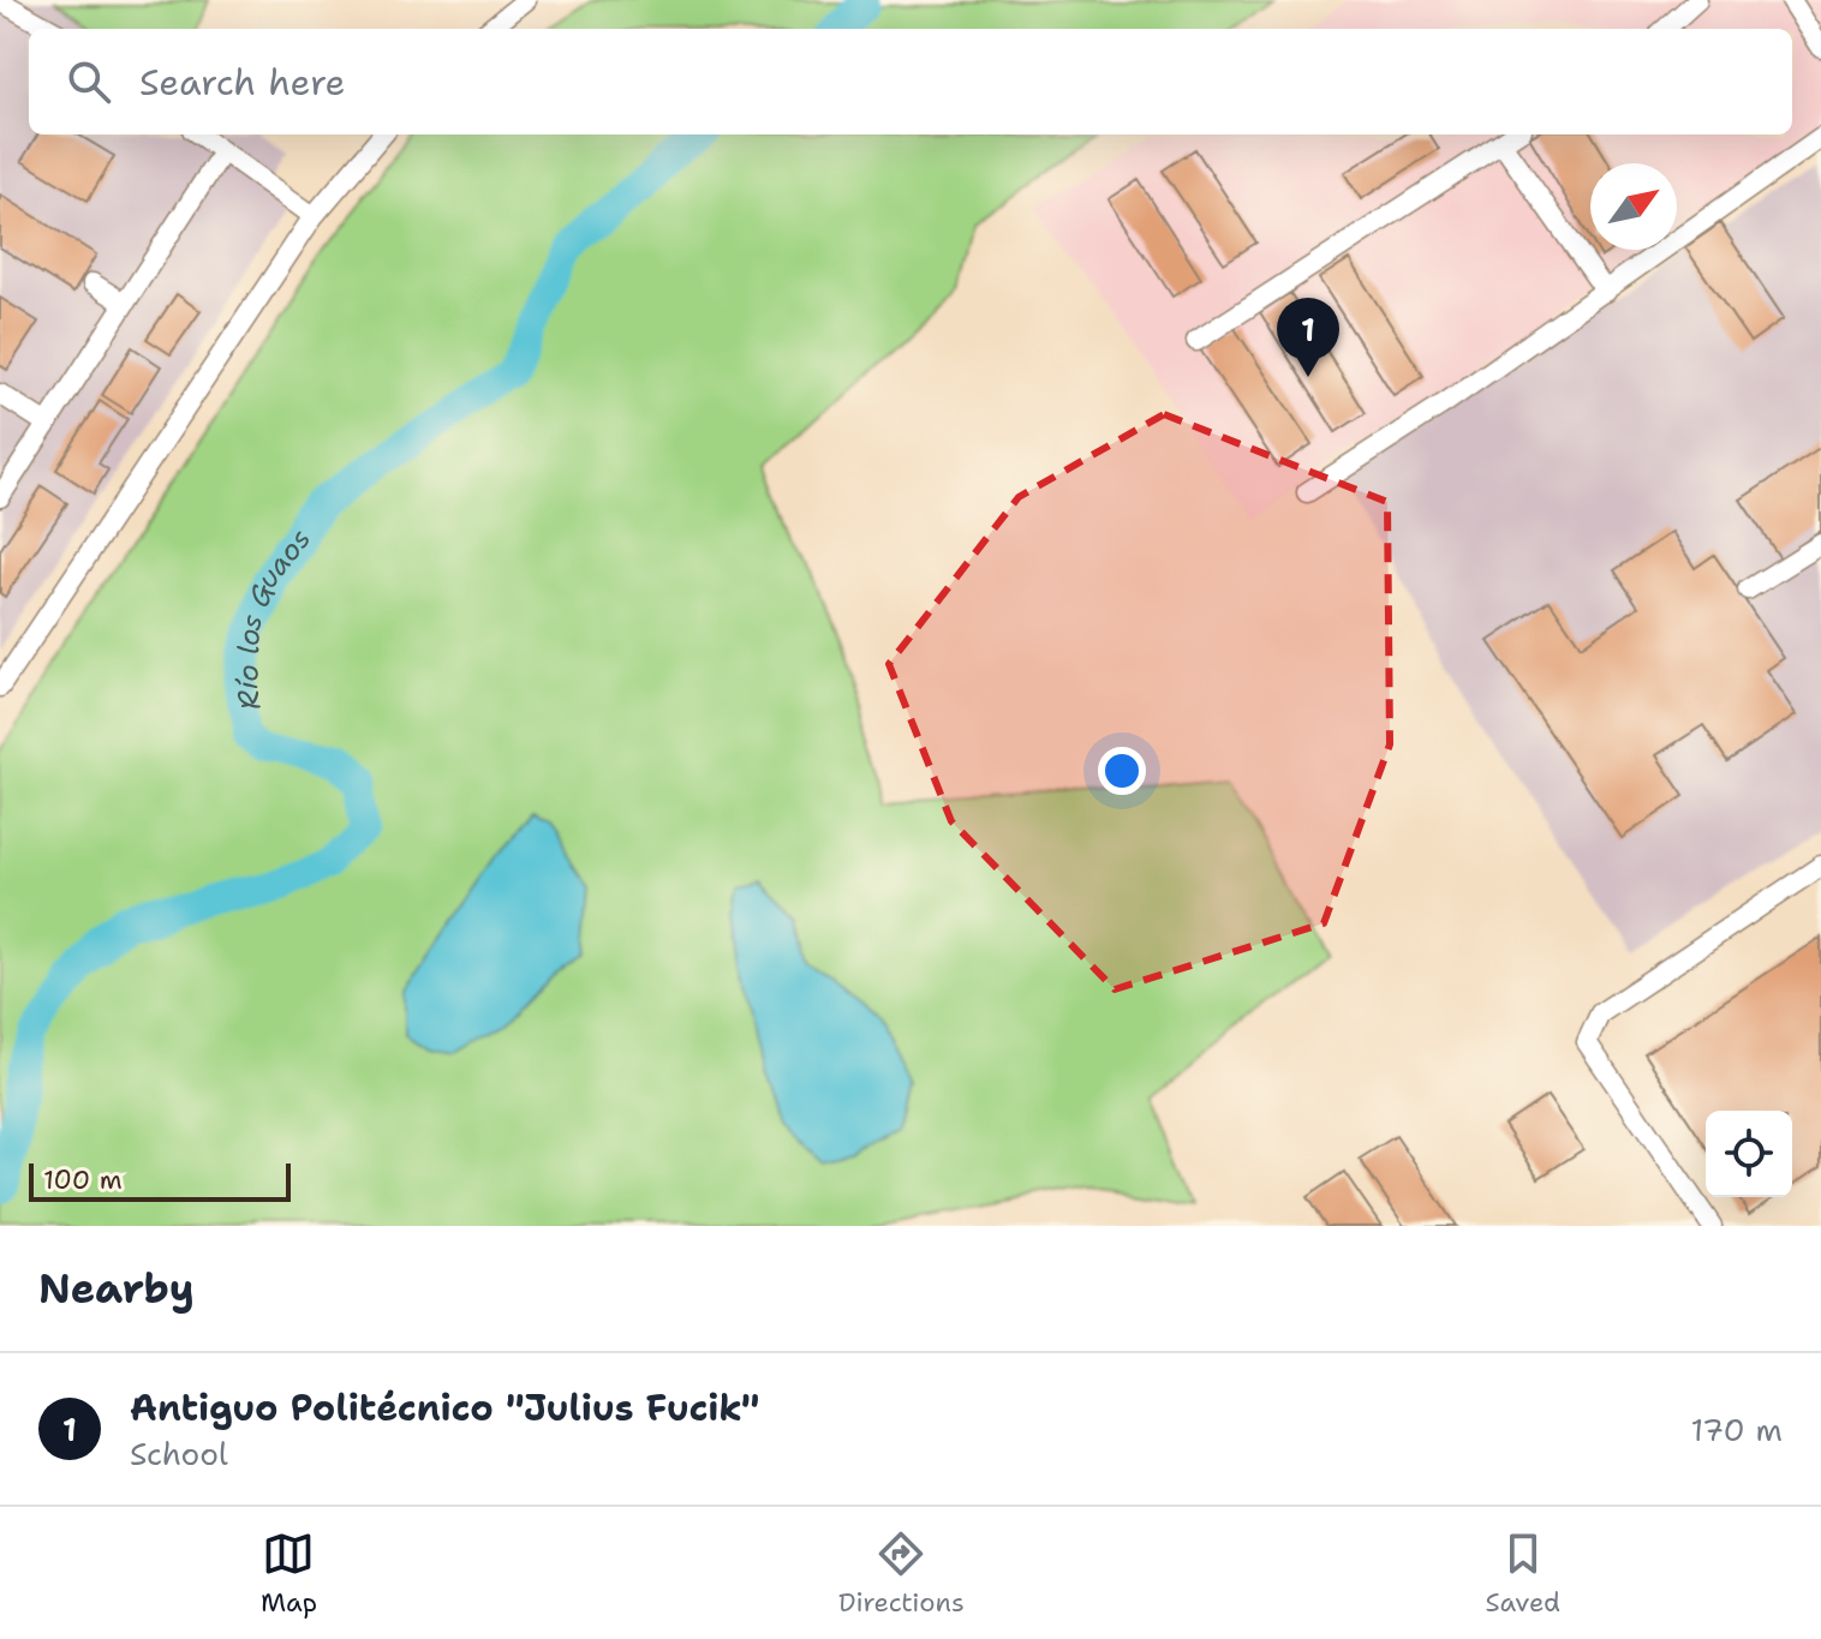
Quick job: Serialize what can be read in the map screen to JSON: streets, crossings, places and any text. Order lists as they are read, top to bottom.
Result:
{
  "water": ["Río los Guaos"],
  "scale_bar": "100 m",
  "north": "top right",
  "page": {
    "search": "Search here",
    "pins": "1",
    "scale": "100 m",
    "heading": "Nearby",
    "list": [
      {
        "mark": "1",
        "name": "Antiguo Politécnico \"Julius Fucik\"",
        "note": "School",
        "value": "170 m"
      }
    ],
    "nav": ["Map", "Directions", "Saved"]
  }
}
